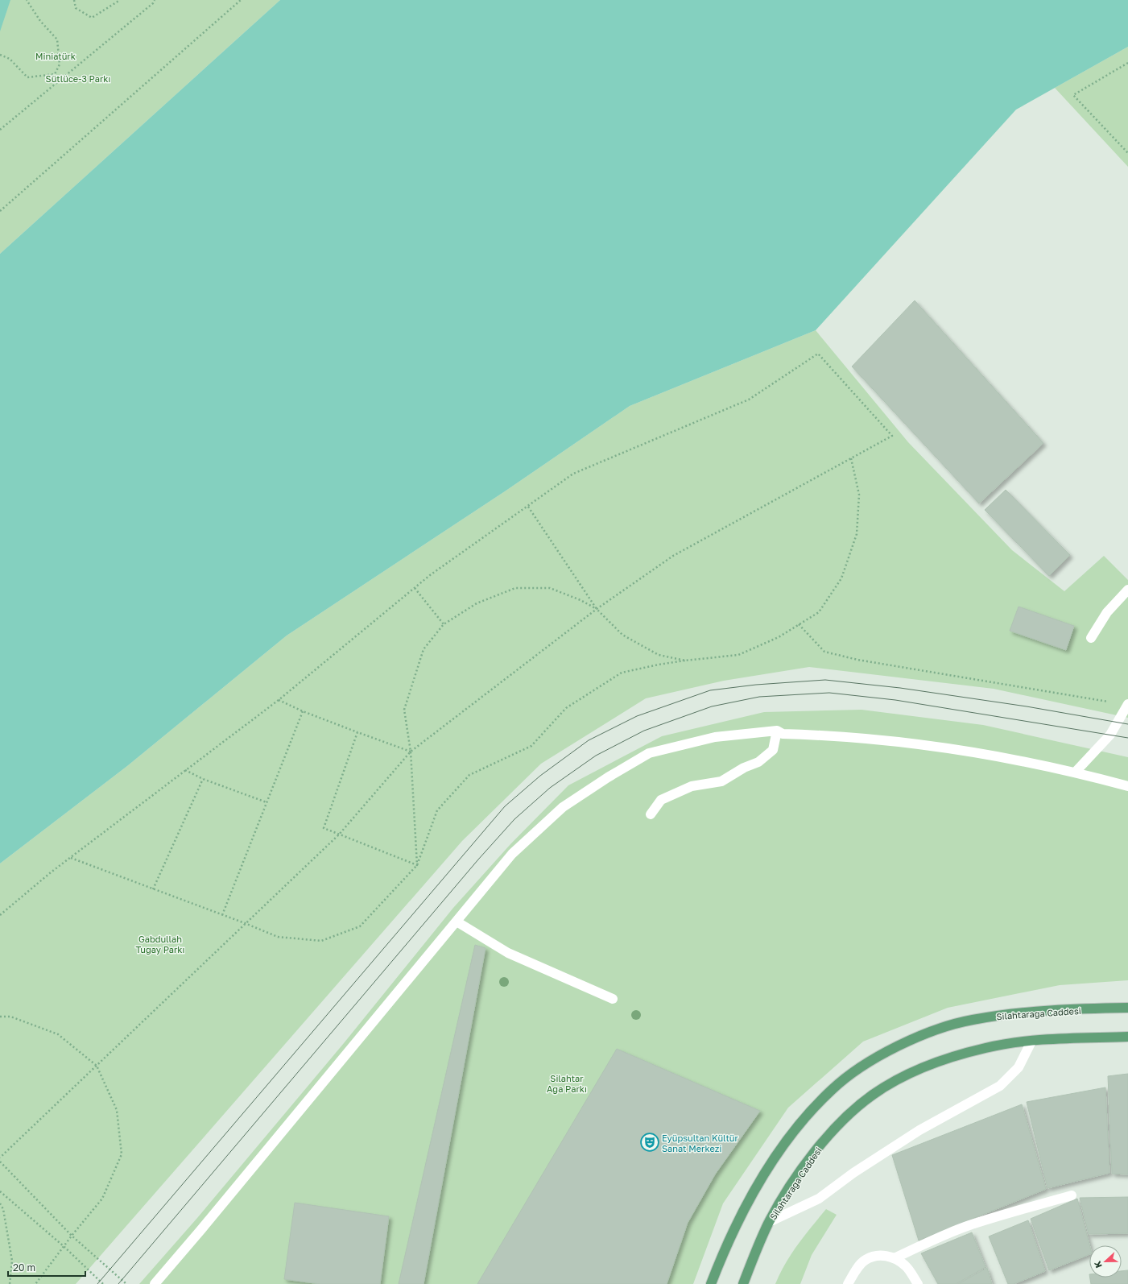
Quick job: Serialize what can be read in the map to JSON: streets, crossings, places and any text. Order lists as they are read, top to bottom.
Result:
{
  "streets": {
    "main road": ["Silahtarağa Caddesi"]
  },
  "parks": [
    "Miniatürk",
    "Sütlüce-3 Parkı",
    "Gabdullah Tugay Parkı",
    "Silahtar Ağa Parkı"
  ],
  "places": {
    "theatre": ["Eyüpsultan Kültür Sanat Merkezi"]
  },
  "scale_bar": "20 m",
  "north": "left"
}
